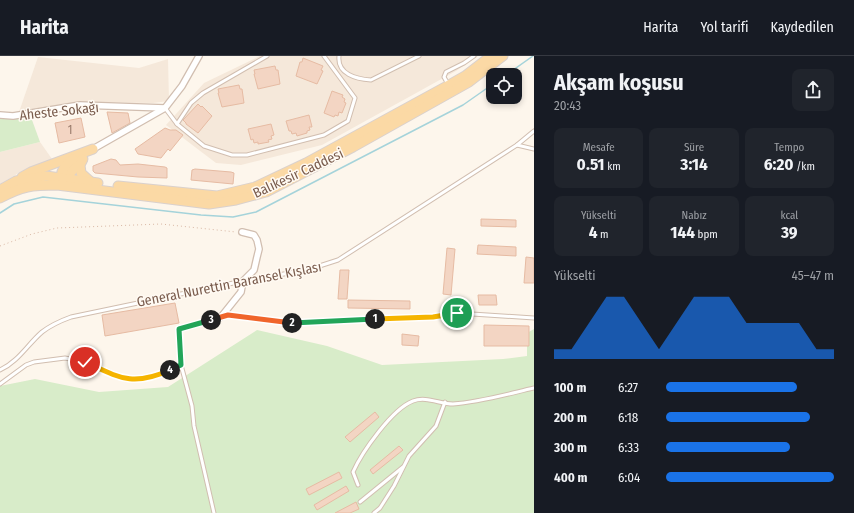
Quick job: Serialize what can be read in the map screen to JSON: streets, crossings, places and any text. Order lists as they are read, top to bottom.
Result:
{
  "streets": {
    "main road": ["Balıkesir Caddesi"],
    "street": ["Aheste Sokağı"],
    "lane": ["General Nurettin Baransel Kışlası"]
  },
  "house_numbers": ["1"],
  "page": {
    "header": "Harita",
    "nav": ["Harita", "Yol tarifi", "Kaydedilen"],
    "heading": ["Akşam koşusu", "20:43"],
    "stats": [
      ["Mesafe", "0.51 km"],
      ["Süre", "3:14"],
      ["Tempo", "6:20 /km"],
      ["Yükselti", "4 m"],
      ["Nabız", "144 bpm"],
      ["kcal", "39"]
    ],
    "chart": ["Yükselti", "45–47 m"],
    "pins": [
      "1",
      "3",
      "2",
      "4"
    ],
    "list": [
      {
        "name": "100 m",
        "note": "6:27"
      },
      {
        "name": "200 m",
        "note": "6:18"
      },
      {
        "name": "300 m",
        "note": "6:33"
      },
      {
        "name": "400 m",
        "note": "6:04"
      }
    ]
  }
}
